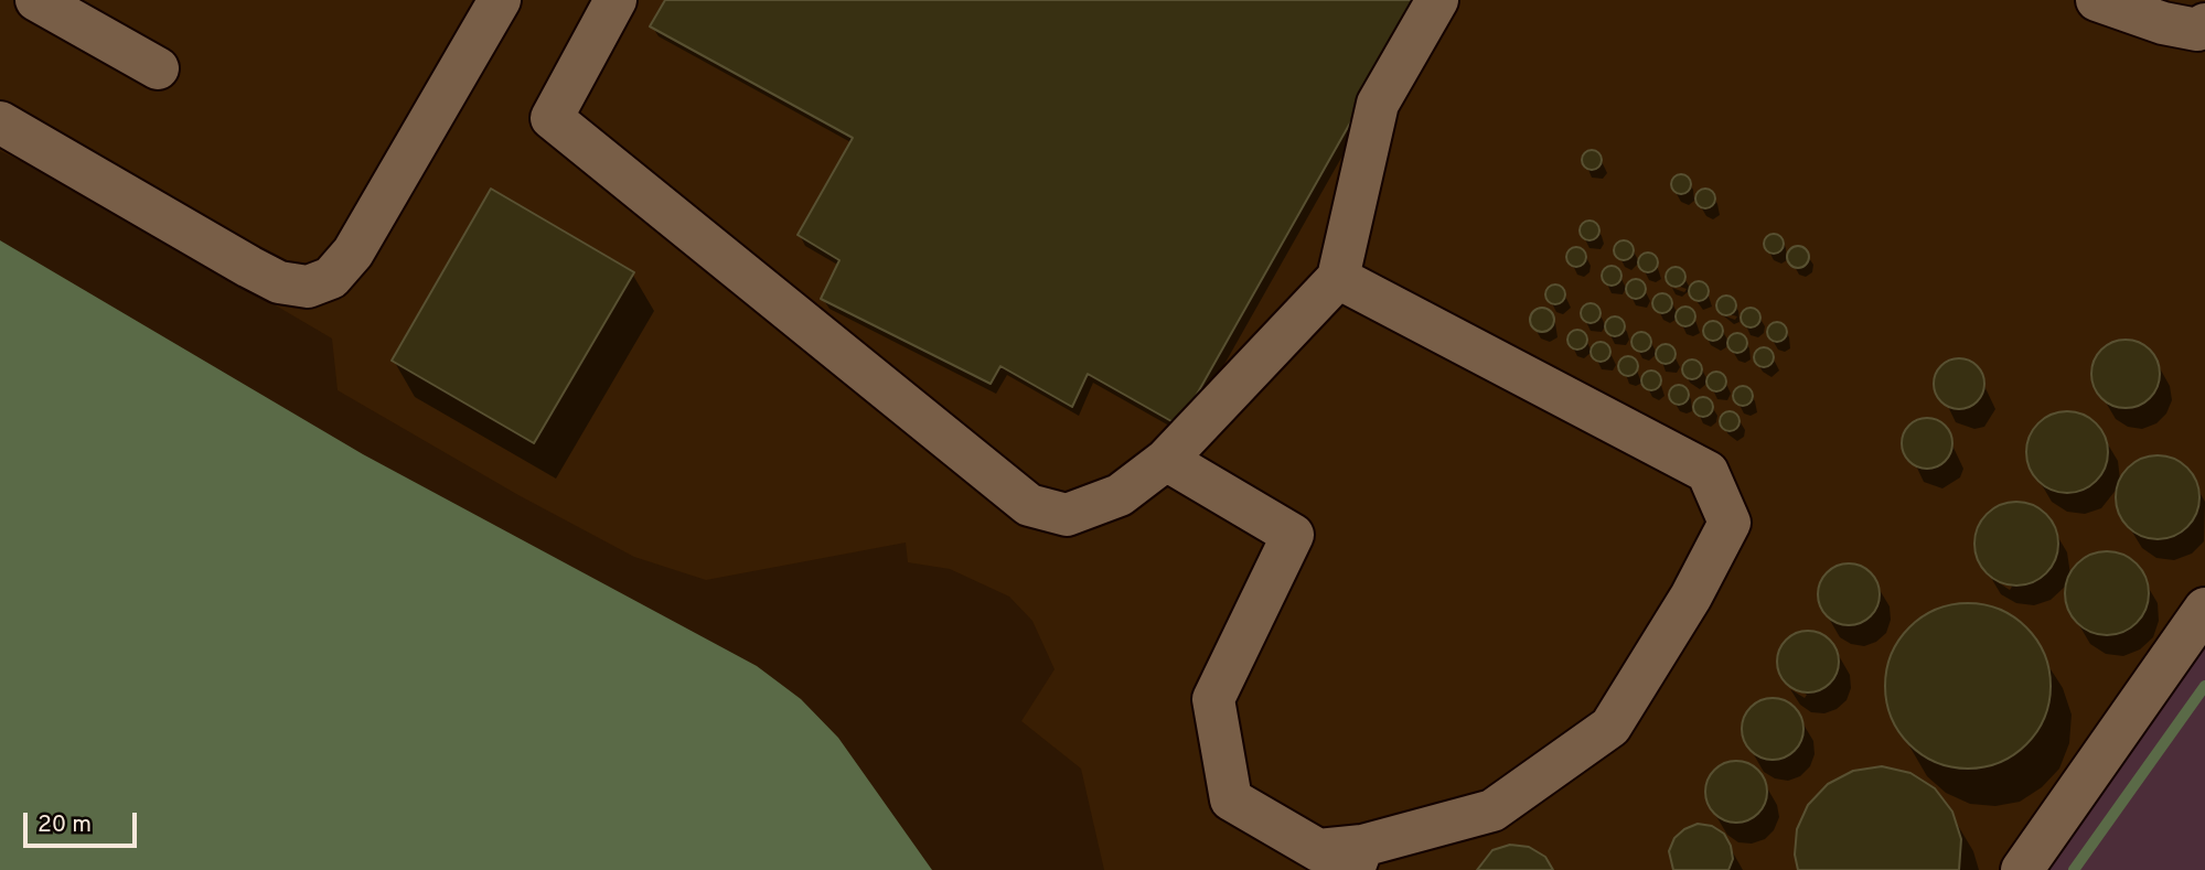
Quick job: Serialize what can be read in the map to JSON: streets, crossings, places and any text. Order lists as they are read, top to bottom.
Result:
{
  "scale_bar": "20 m"
}
